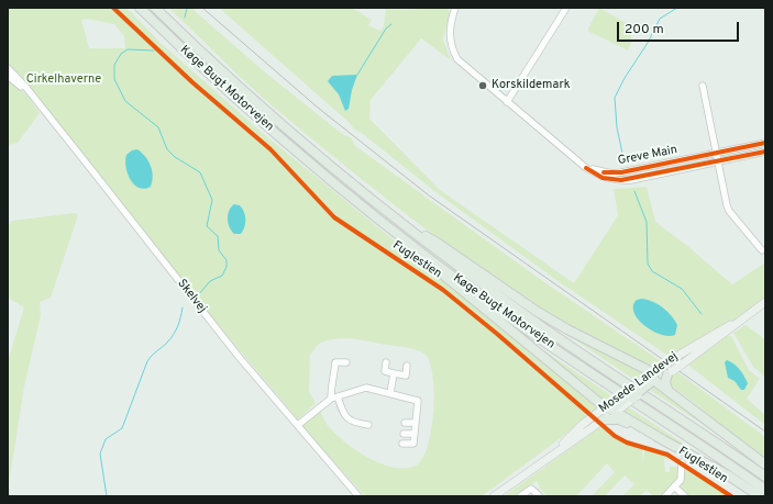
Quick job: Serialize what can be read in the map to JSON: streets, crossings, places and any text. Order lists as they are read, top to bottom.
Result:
{
  "streets": {
    "highway": ["Køge Bugt Motorvejen"],
    "main road": ["Mosede Landevej"],
    "street": ["Greve Main", "Skelvej"],
    "cycle path": ["Fuglestien"]
  },
  "parks": ["Cirkelhaverne"],
  "places": ["Korskildemark"],
  "scale_bar": "200 m"
}
